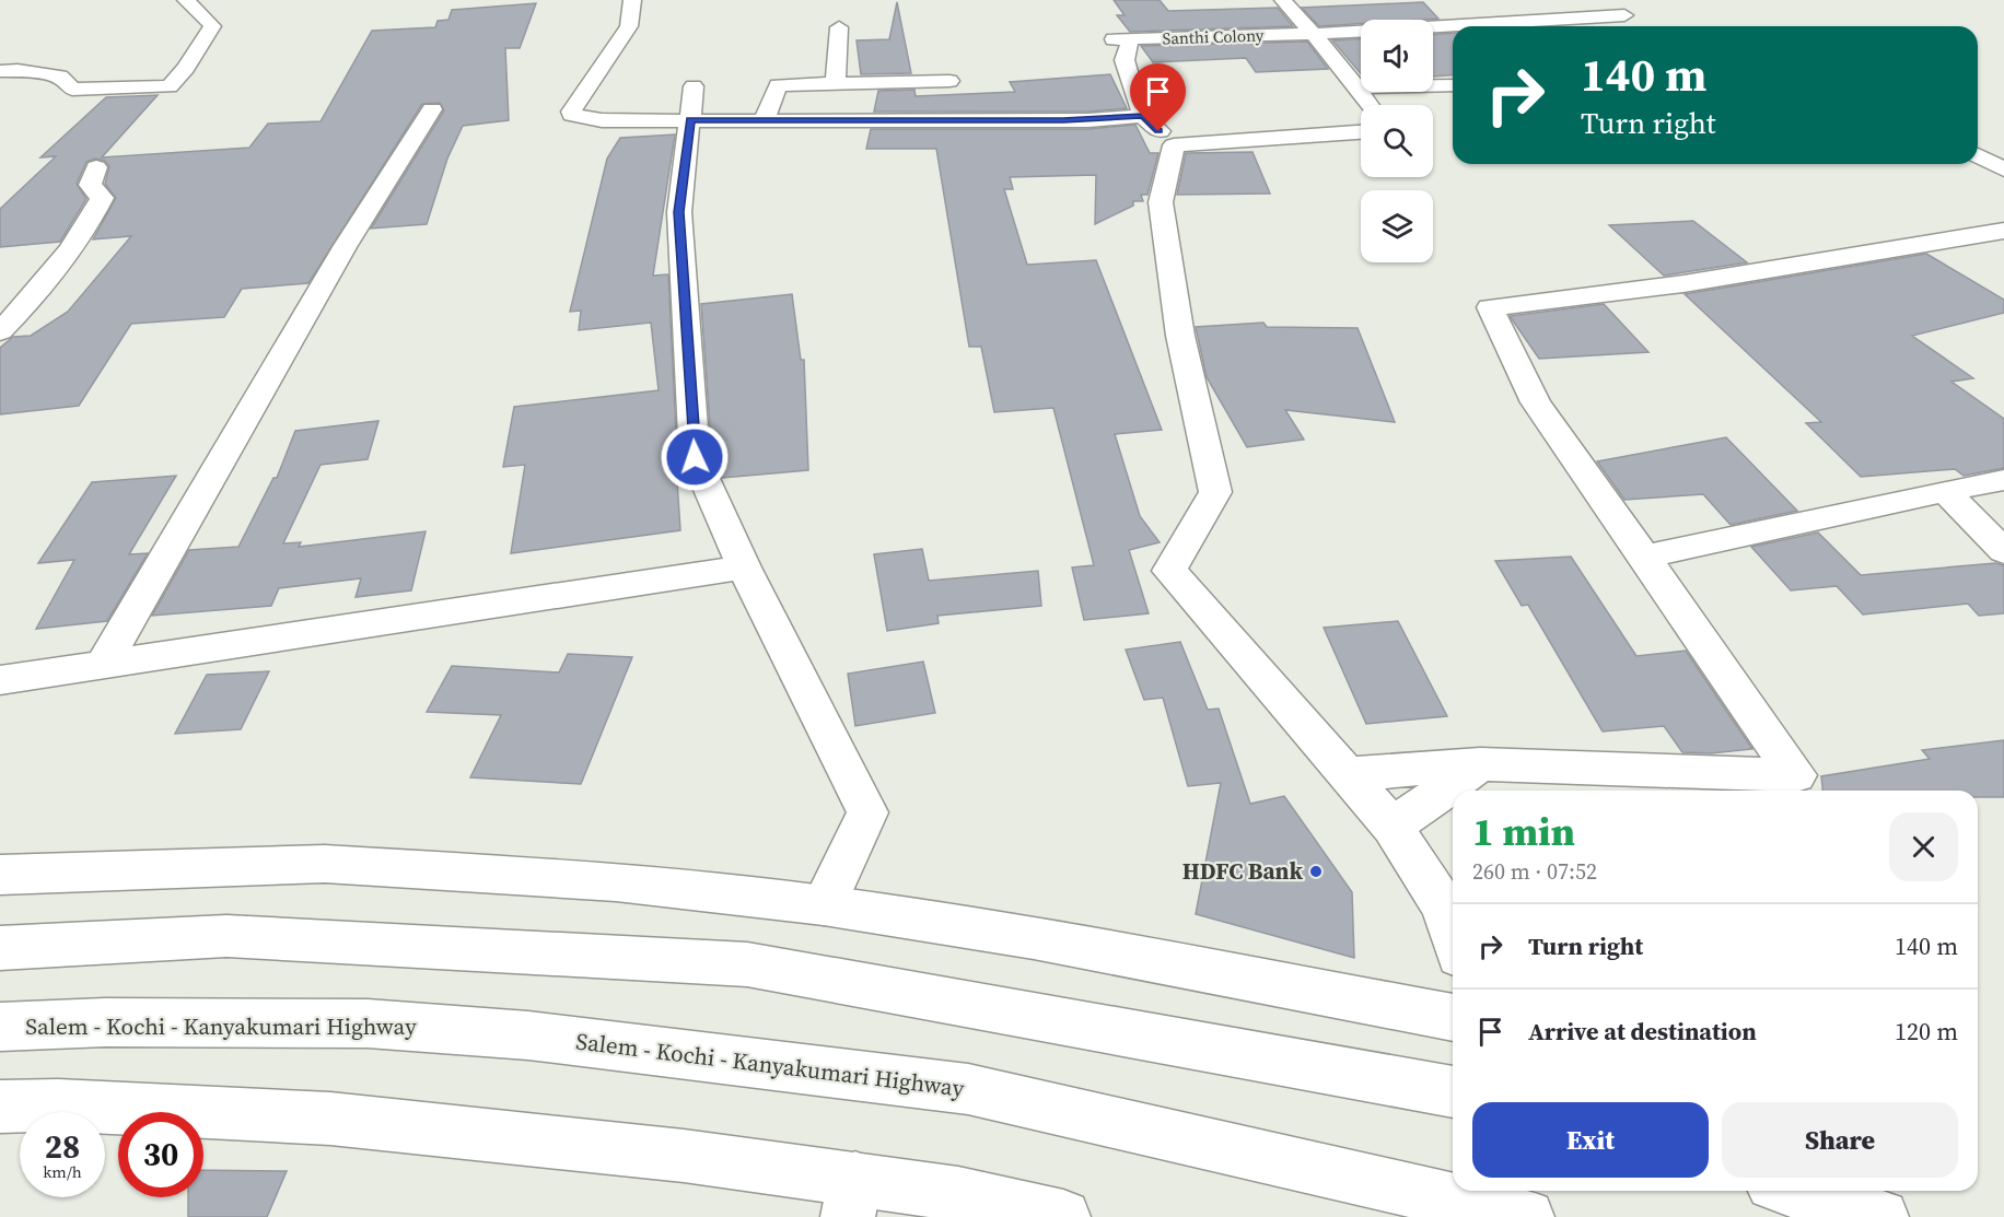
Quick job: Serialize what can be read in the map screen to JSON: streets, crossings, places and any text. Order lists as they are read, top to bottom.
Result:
{
  "streets": {
    "main road": ["Santhi Colony", "Salem - Kochi - Kanyakumari Highway"]
  },
  "places": ["HDFC Bank"],
  "page": {
    "turn": ["140 m", "Turn right"],
    "heading": ["1 min", "260 m · 07:52"],
    "list": [
      {
        "name": "Turn right",
        "value": "140 m"
      },
      {
        "name": "Arrive at destination",
        "value": "120 m"
      }
    ],
    "buttons": ["Exit", "Share"],
    "speed": "28 km/h",
    "limit": "30"
  }
}
